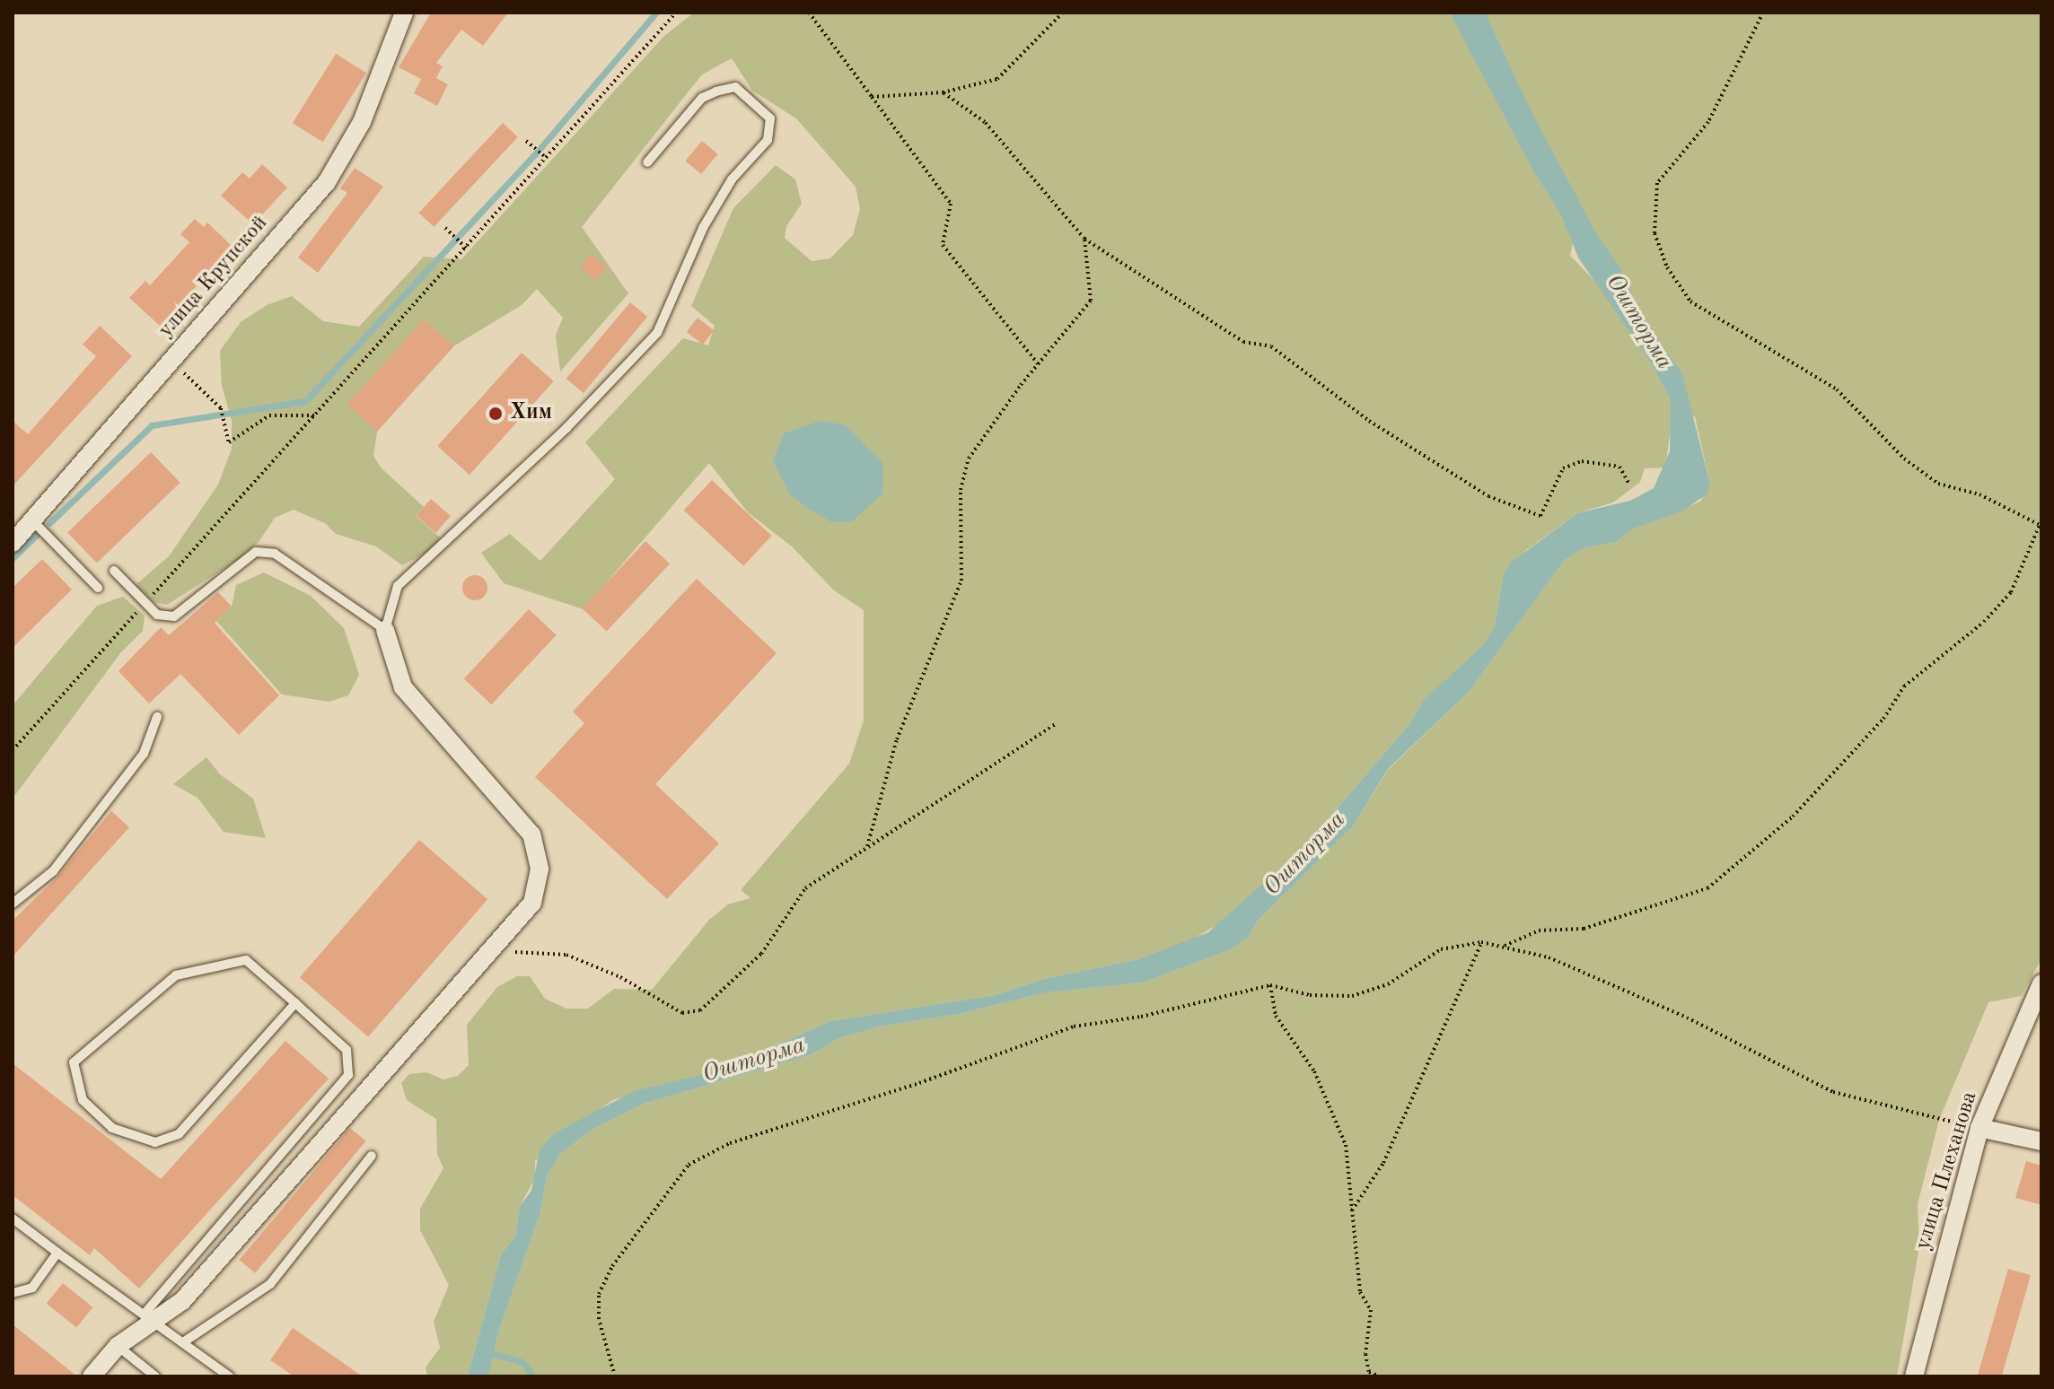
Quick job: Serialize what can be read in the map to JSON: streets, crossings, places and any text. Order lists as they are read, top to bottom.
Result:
{
  "streets": {
    "street": ["улица Крупской", "улица Плеханова"]
  },
  "water": ["Ошторма"],
  "places": ["Хим"]
}
